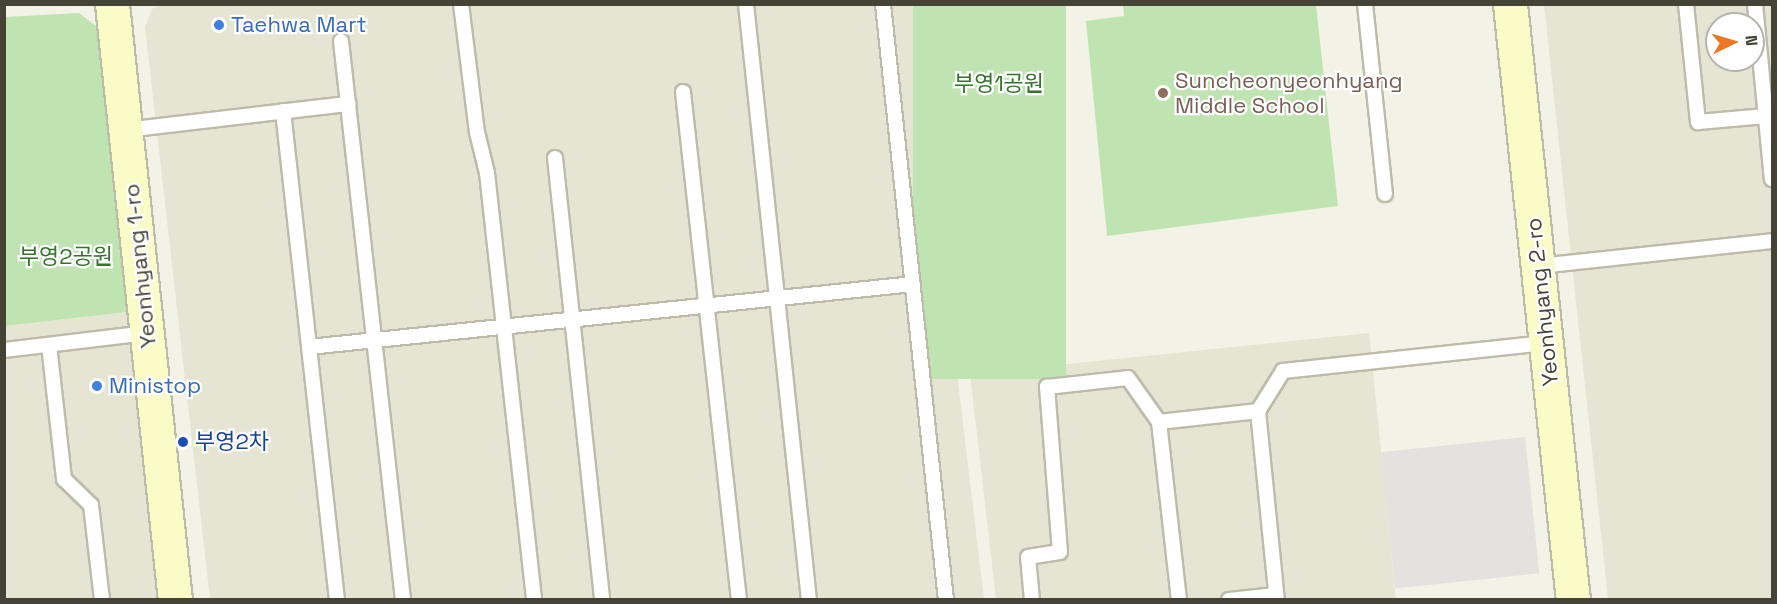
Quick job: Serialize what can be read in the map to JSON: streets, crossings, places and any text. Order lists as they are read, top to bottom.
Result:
{
  "streets": {
    "street": ["Yeonhyang 1-ro", "Yeonhyang 2-ro"]
  },
  "parks": ["부영1공원", "부영2공원"],
  "places": [
    "Taehwa Mart",
    "Suncheonyeonhyang Middle School",
    "Ministop",
    "부영2차"
  ],
  "north": "right"
}
